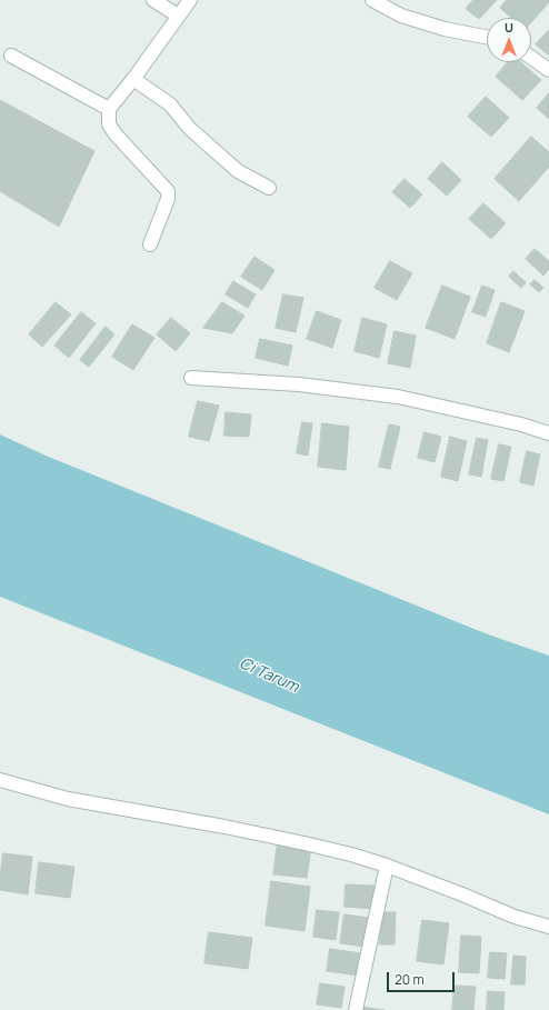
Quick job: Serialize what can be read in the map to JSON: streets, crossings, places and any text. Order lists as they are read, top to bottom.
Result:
{
  "water": ["Ci Tarum"],
  "scale_bar": "20 m",
  "north": "top"
}
